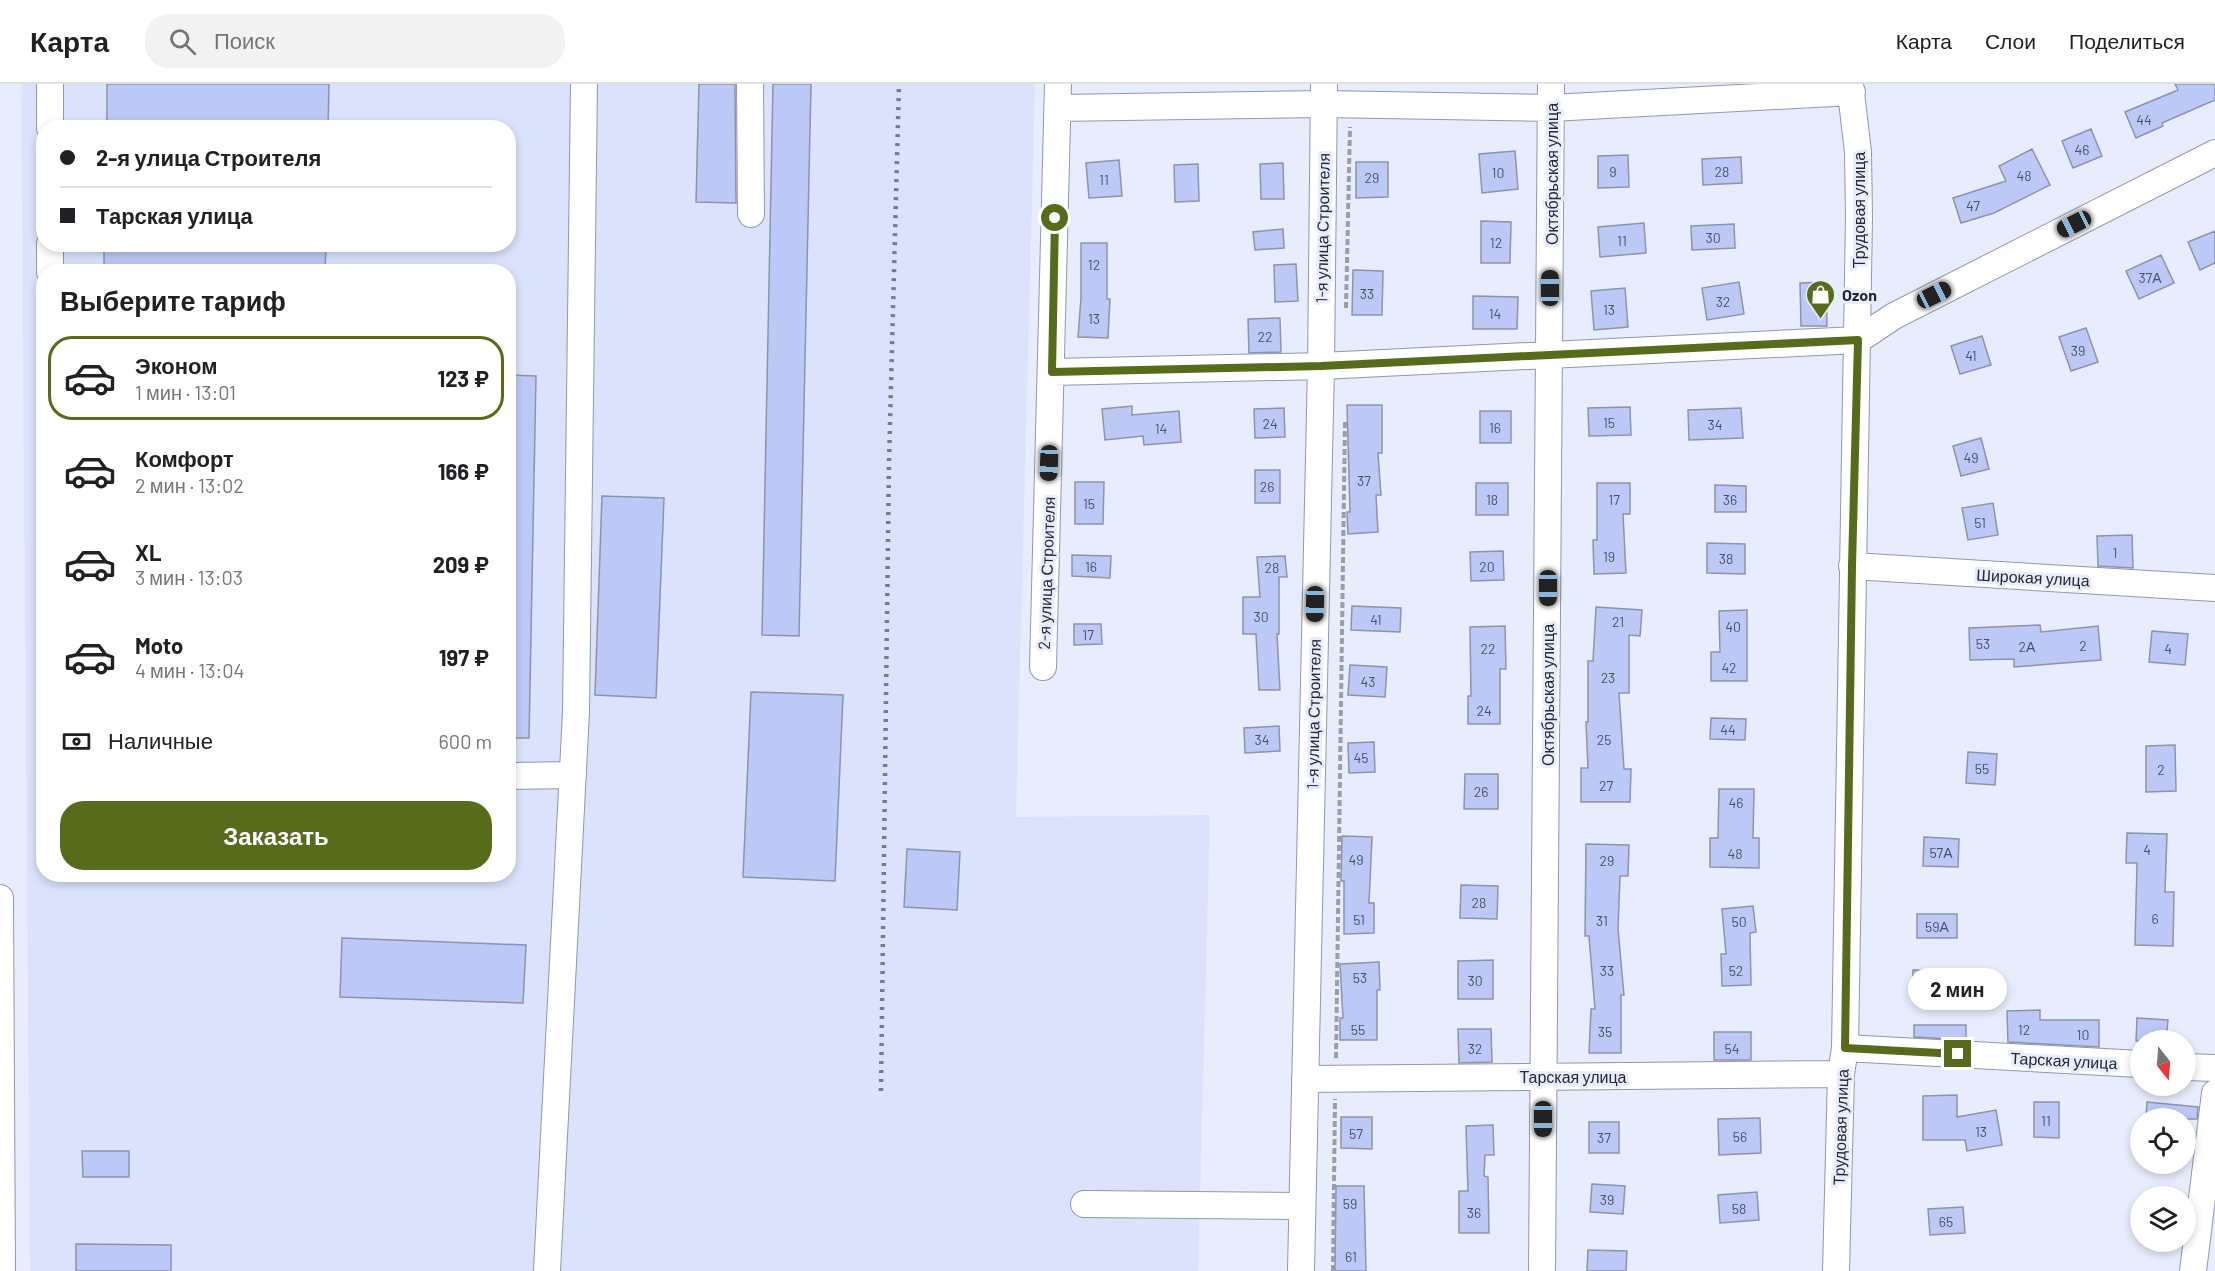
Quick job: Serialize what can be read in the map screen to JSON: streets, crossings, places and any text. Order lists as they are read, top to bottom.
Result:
{
  "streets": {
    "street": [
      "Октябрьская улица",
      "Трудовая улица",
      "1-я улица Строителя",
      "2-я улица Строителя",
      "Широкая улица",
      "Тарская улица"
    ]
  },
  "crossings": [
    ["Октябрьская улица", "Тарская улица"],
    ["Трудовая улица", "Широкая улица"],
    ["Трудовая улица", "Тарская улица"],
    ["1-я улица Строителя", "Тарская улица"]
  ],
  "places": {
    "shop": ["Ozon"]
  },
  "house_numbers": [
    "44",
    "46",
    "9",
    "28",
    "10",
    "48",
    "29",
    "11",
    "47",
    "30",
    "11",
    "12",
    "12",
    "37А",
    "33",
    "32",
    "13",
    "14",
    "13",
    "22",
    "39",
    "41",
    "15",
    "24",
    "34",
    "16",
    "14",
    "49",
    "37",
    "26",
    "18",
    "17",
    "36",
    "15",
    "51",
    "1",
    "19",
    "38",
    "16",
    "20",
    "28",
    "30",
    "41",
    "21",
    "40",
    "17",
    "53",
    "2",
    "2А",
    "22",
    "4",
    "42",
    "23",
    "43",
    "24",
    "44",
    "34",
    "25",
    "45",
    "55",
    "2",
    "27",
    "26",
    "46",
    "4",
    "57А",
    "48",
    "49",
    "29",
    "28",
    "6",
    "51",
    "31",
    "50",
    "59А",
    "33",
    "52",
    "53",
    "30",
    "55",
    "12",
    "35",
    "10",
    "32",
    "54",
    "11",
    "13",
    "57",
    "56",
    "37",
    "39",
    "59",
    "58",
    "36",
    "65",
    "61"
  ],
  "north": "bottom",
  "page": {
    "header": "Карта",
    "search": "Поиск",
    "nav": ["Карта", "Слои", "Поделиться"],
    "banner": ["2-я улица Строителя", "Тарская улица"],
    "heading": "Выберите тариф",
    "list": [
      {
        "name": "Эконом",
        "note": "1 мин · 13:01",
        "value": "123 ₽"
      },
      {
        "name": "Комфорт",
        "note": "2 мин · 13:02",
        "value": "166 ₽"
      },
      {
        "name": "XL",
        "note": "3 мин · 13:03",
        "value": "209 ₽"
      },
      {
        "name": "Moto",
        "note": "4 мин · 13:04",
        "value": "197 ₽"
      }
    ],
    "pay": ["Наличные", "600 m"],
    "buttons": "Заказать",
    "bubble": "2 мин"
  }
}
